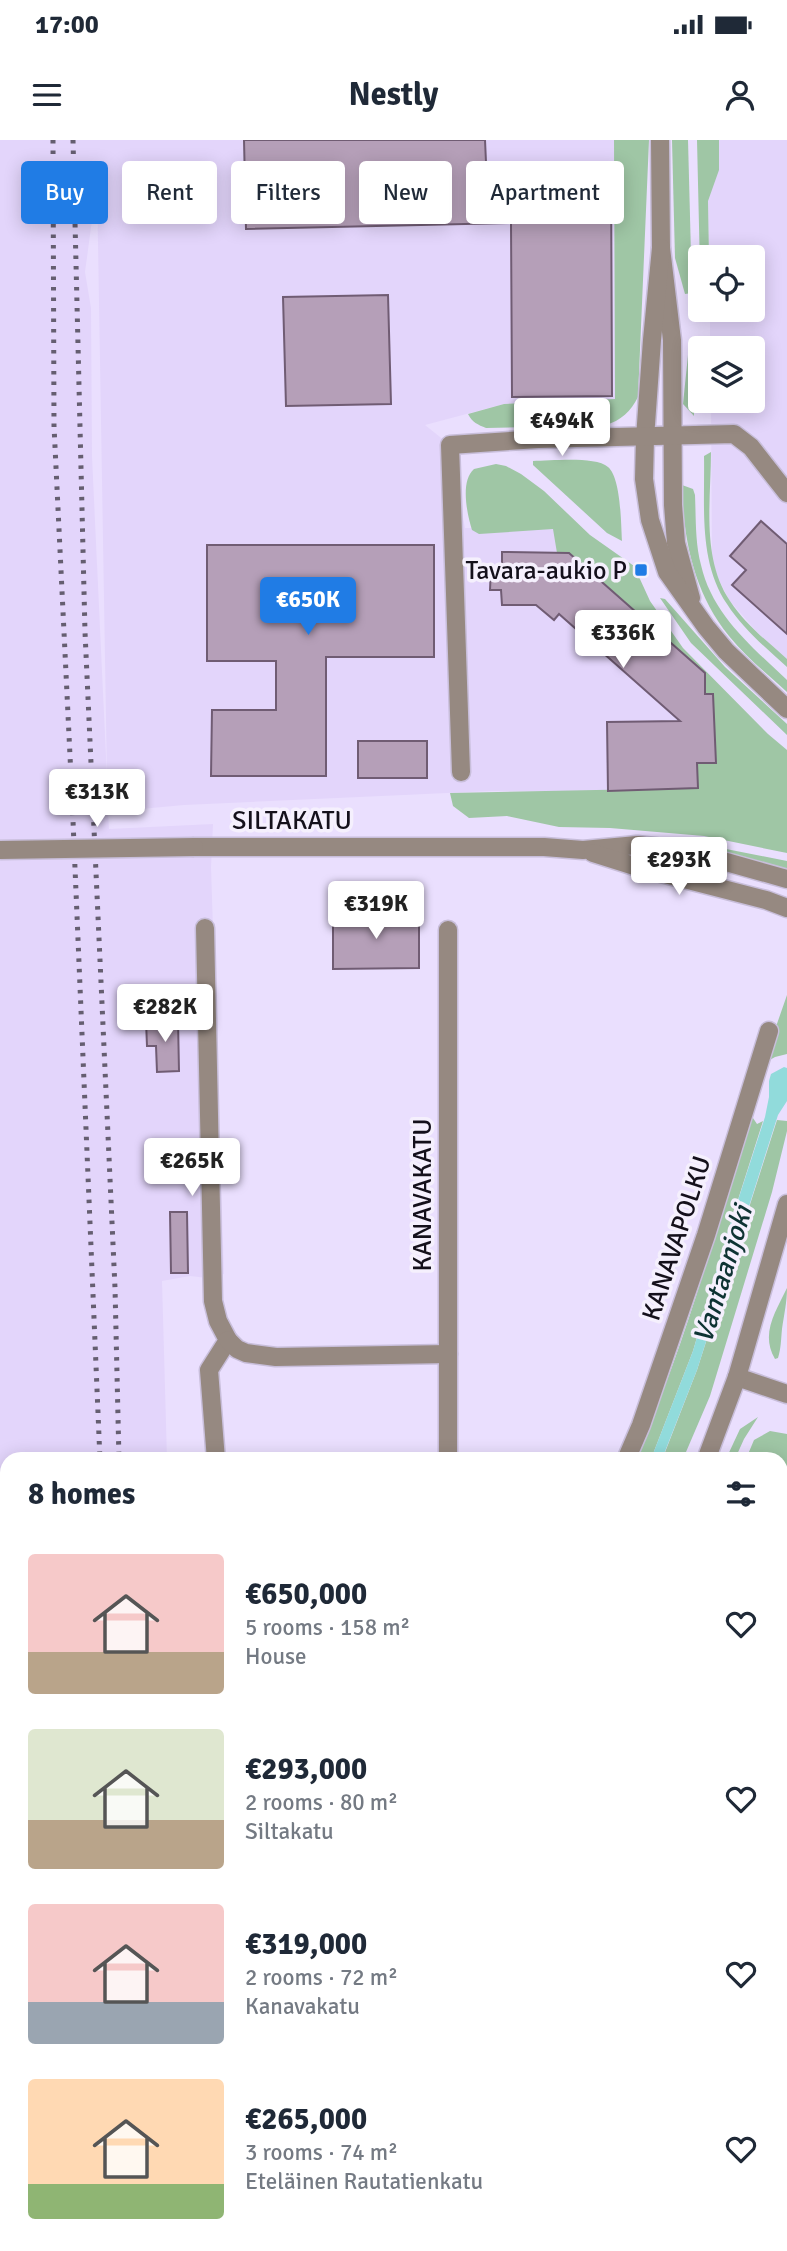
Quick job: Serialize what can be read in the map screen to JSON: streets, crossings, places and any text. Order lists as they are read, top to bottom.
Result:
{
  "streets": {
    "street": ["SILTAKATU", "KANAVAKATU", "KANAVAPOLKU"]
  },
  "water": ["Vantaanjoki"],
  "places": {
    "transit": ["Tavara-aukio P"]
  },
  "page": {
    "status": "17:00",
    "header": "Nestly",
    "chip": [
      "Buy",
      "Rent",
      "Filters",
      "New",
      "Apartment"
    ],
    "price": [
      "€494K",
      "€650K",
      "€336K",
      "€313K",
      "€293K",
      "€319K",
      "€282K",
      "€265K"
    ],
    "heading": "8 homes",
    "list": [
      {
        "name": "€650,000",
        "note": "5 rooms · 158 m² · House"
      },
      {
        "name": "€293,000",
        "note": "2 rooms · 80 m² · Siltakatu"
      },
      {
        "name": "€319,000",
        "note": "2 rooms · 72 m² · Kanavakatu"
      },
      {
        "name": "€265,000",
        "note": "3 rooms · 74 m² · Eteläinen Rautatienkatu"
      }
    ]
  }
}
